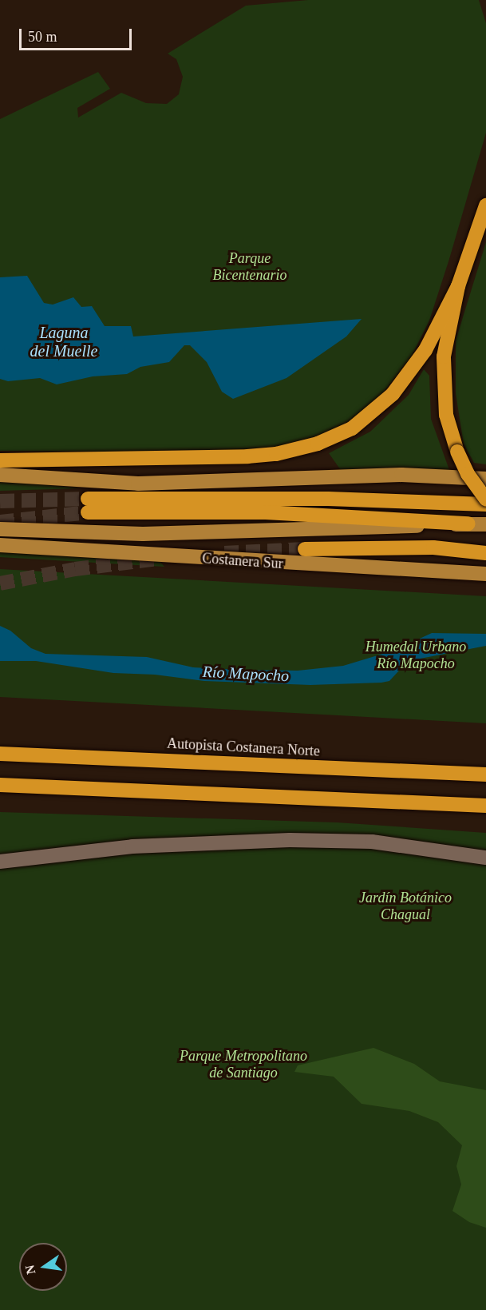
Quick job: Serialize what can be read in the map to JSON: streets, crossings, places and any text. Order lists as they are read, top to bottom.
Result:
{
  "streets": {
    "highway": ["Autopista Costanera Norte"],
    "main road": ["Costanera Sur"]
  },
  "water": ["Laguna del Muelle", "Río Mapocho"],
  "parks": [
    "Parque Bicentenario",
    "Humedal Urbano Río Mapocho",
    "Jardín Botánico Chagual",
    "Parque Metropolitano de Santiago"
  ],
  "scale_bar": "50 m",
  "north": "left"
}
